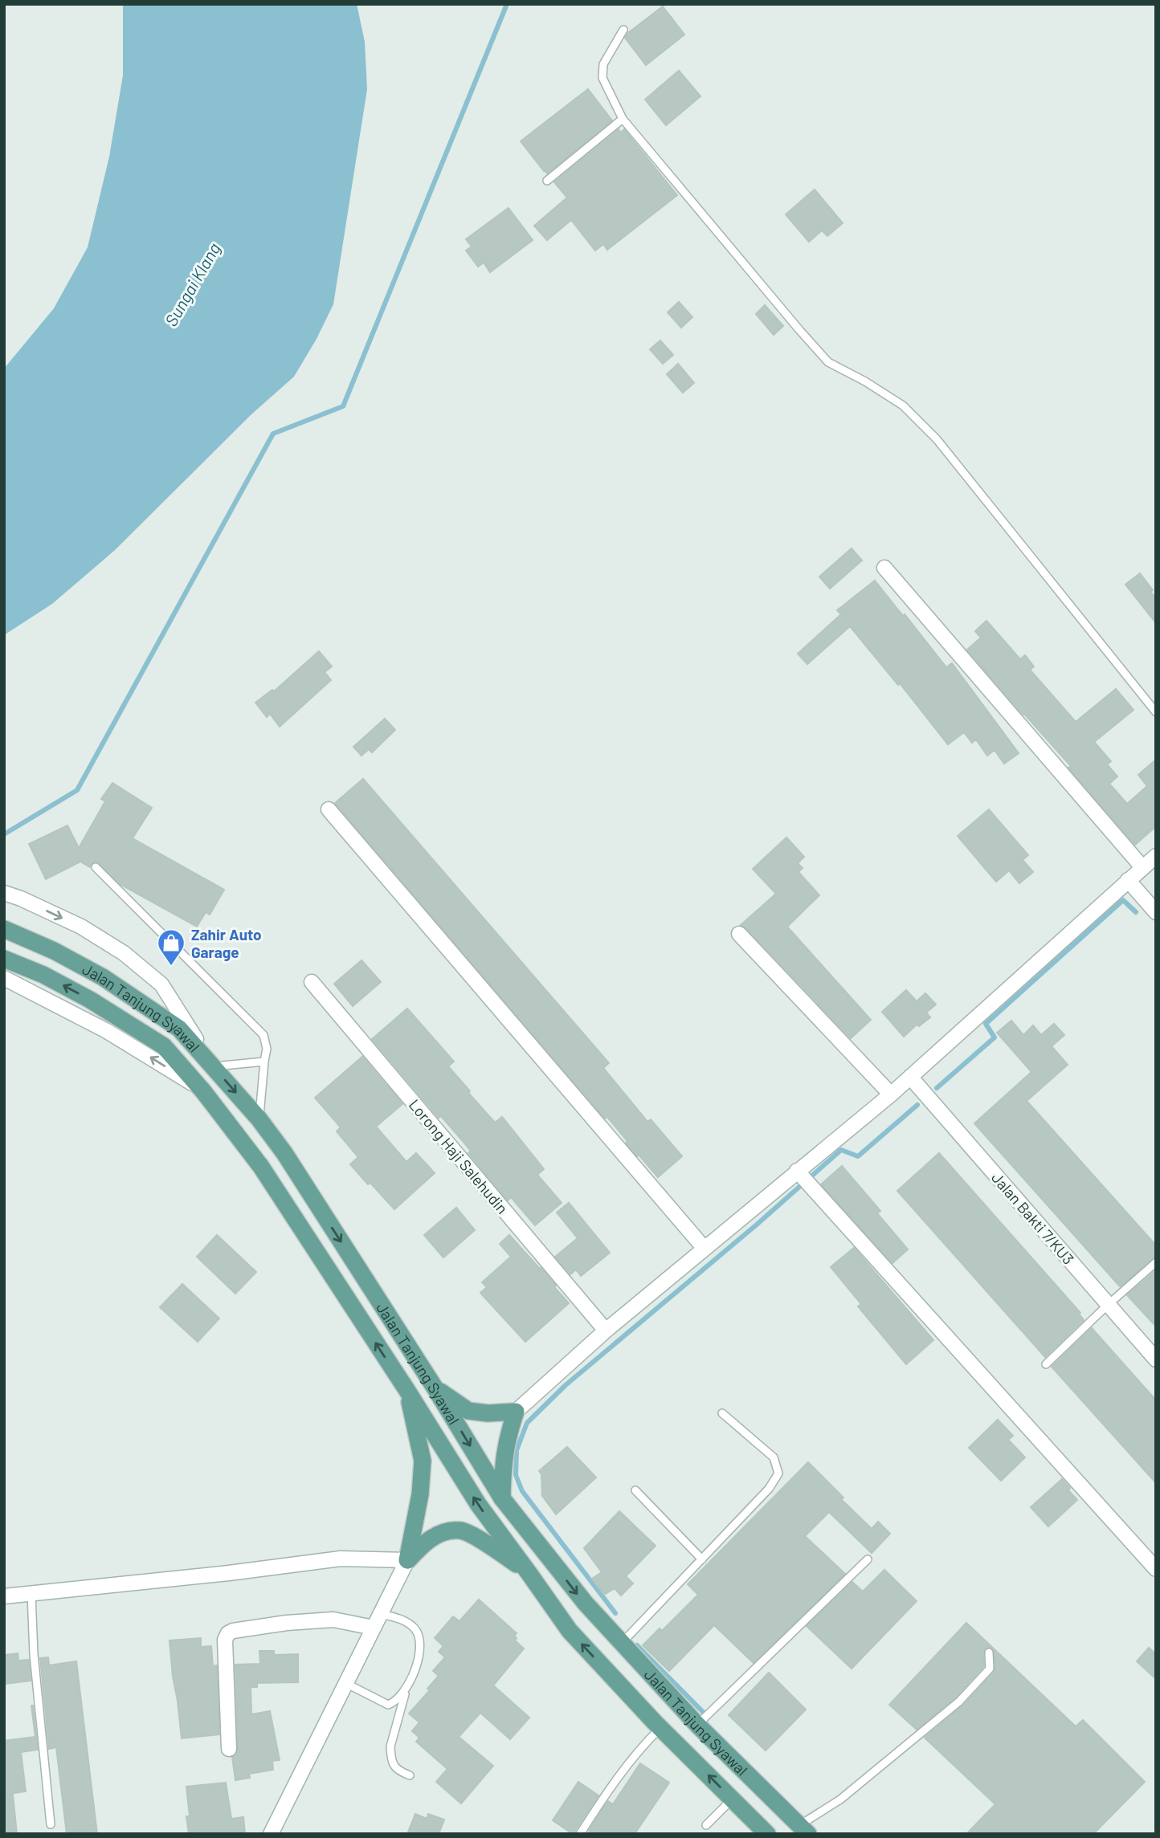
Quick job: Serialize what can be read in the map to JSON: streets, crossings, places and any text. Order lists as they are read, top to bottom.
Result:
{
  "streets": {
    "main road": ["Jalan Tanjung Syawal"],
    "street": ["Lorong Haji Salehudin", "Jalan Bakti 7/KU3"]
  },
  "water": ["Sungai Klang"],
  "places": {
    "shop": ["Zahir Auto Garage"]
  }
}
